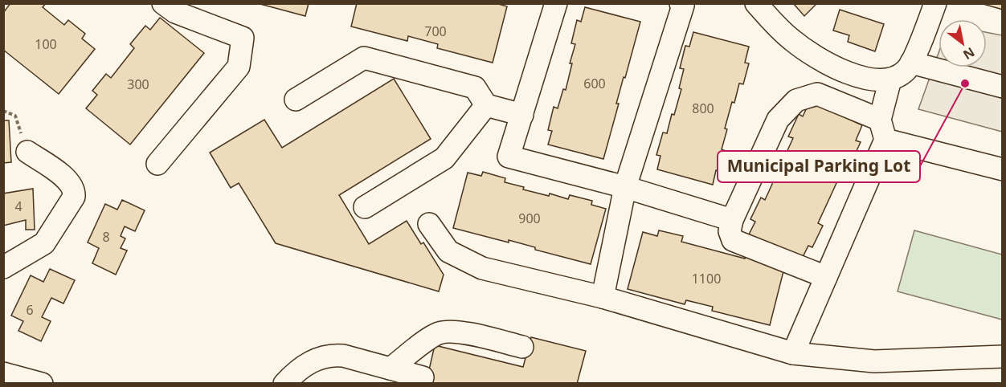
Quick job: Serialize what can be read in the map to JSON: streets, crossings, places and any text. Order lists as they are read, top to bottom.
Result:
{
  "places": ["Municipal Parking Lot"],
  "house_numbers": [
    "700",
    "100",
    "600",
    "300",
    "800",
    "4",
    "900",
    "8",
    "1100",
    "6"
  ],
  "north": "bottom right"
}
